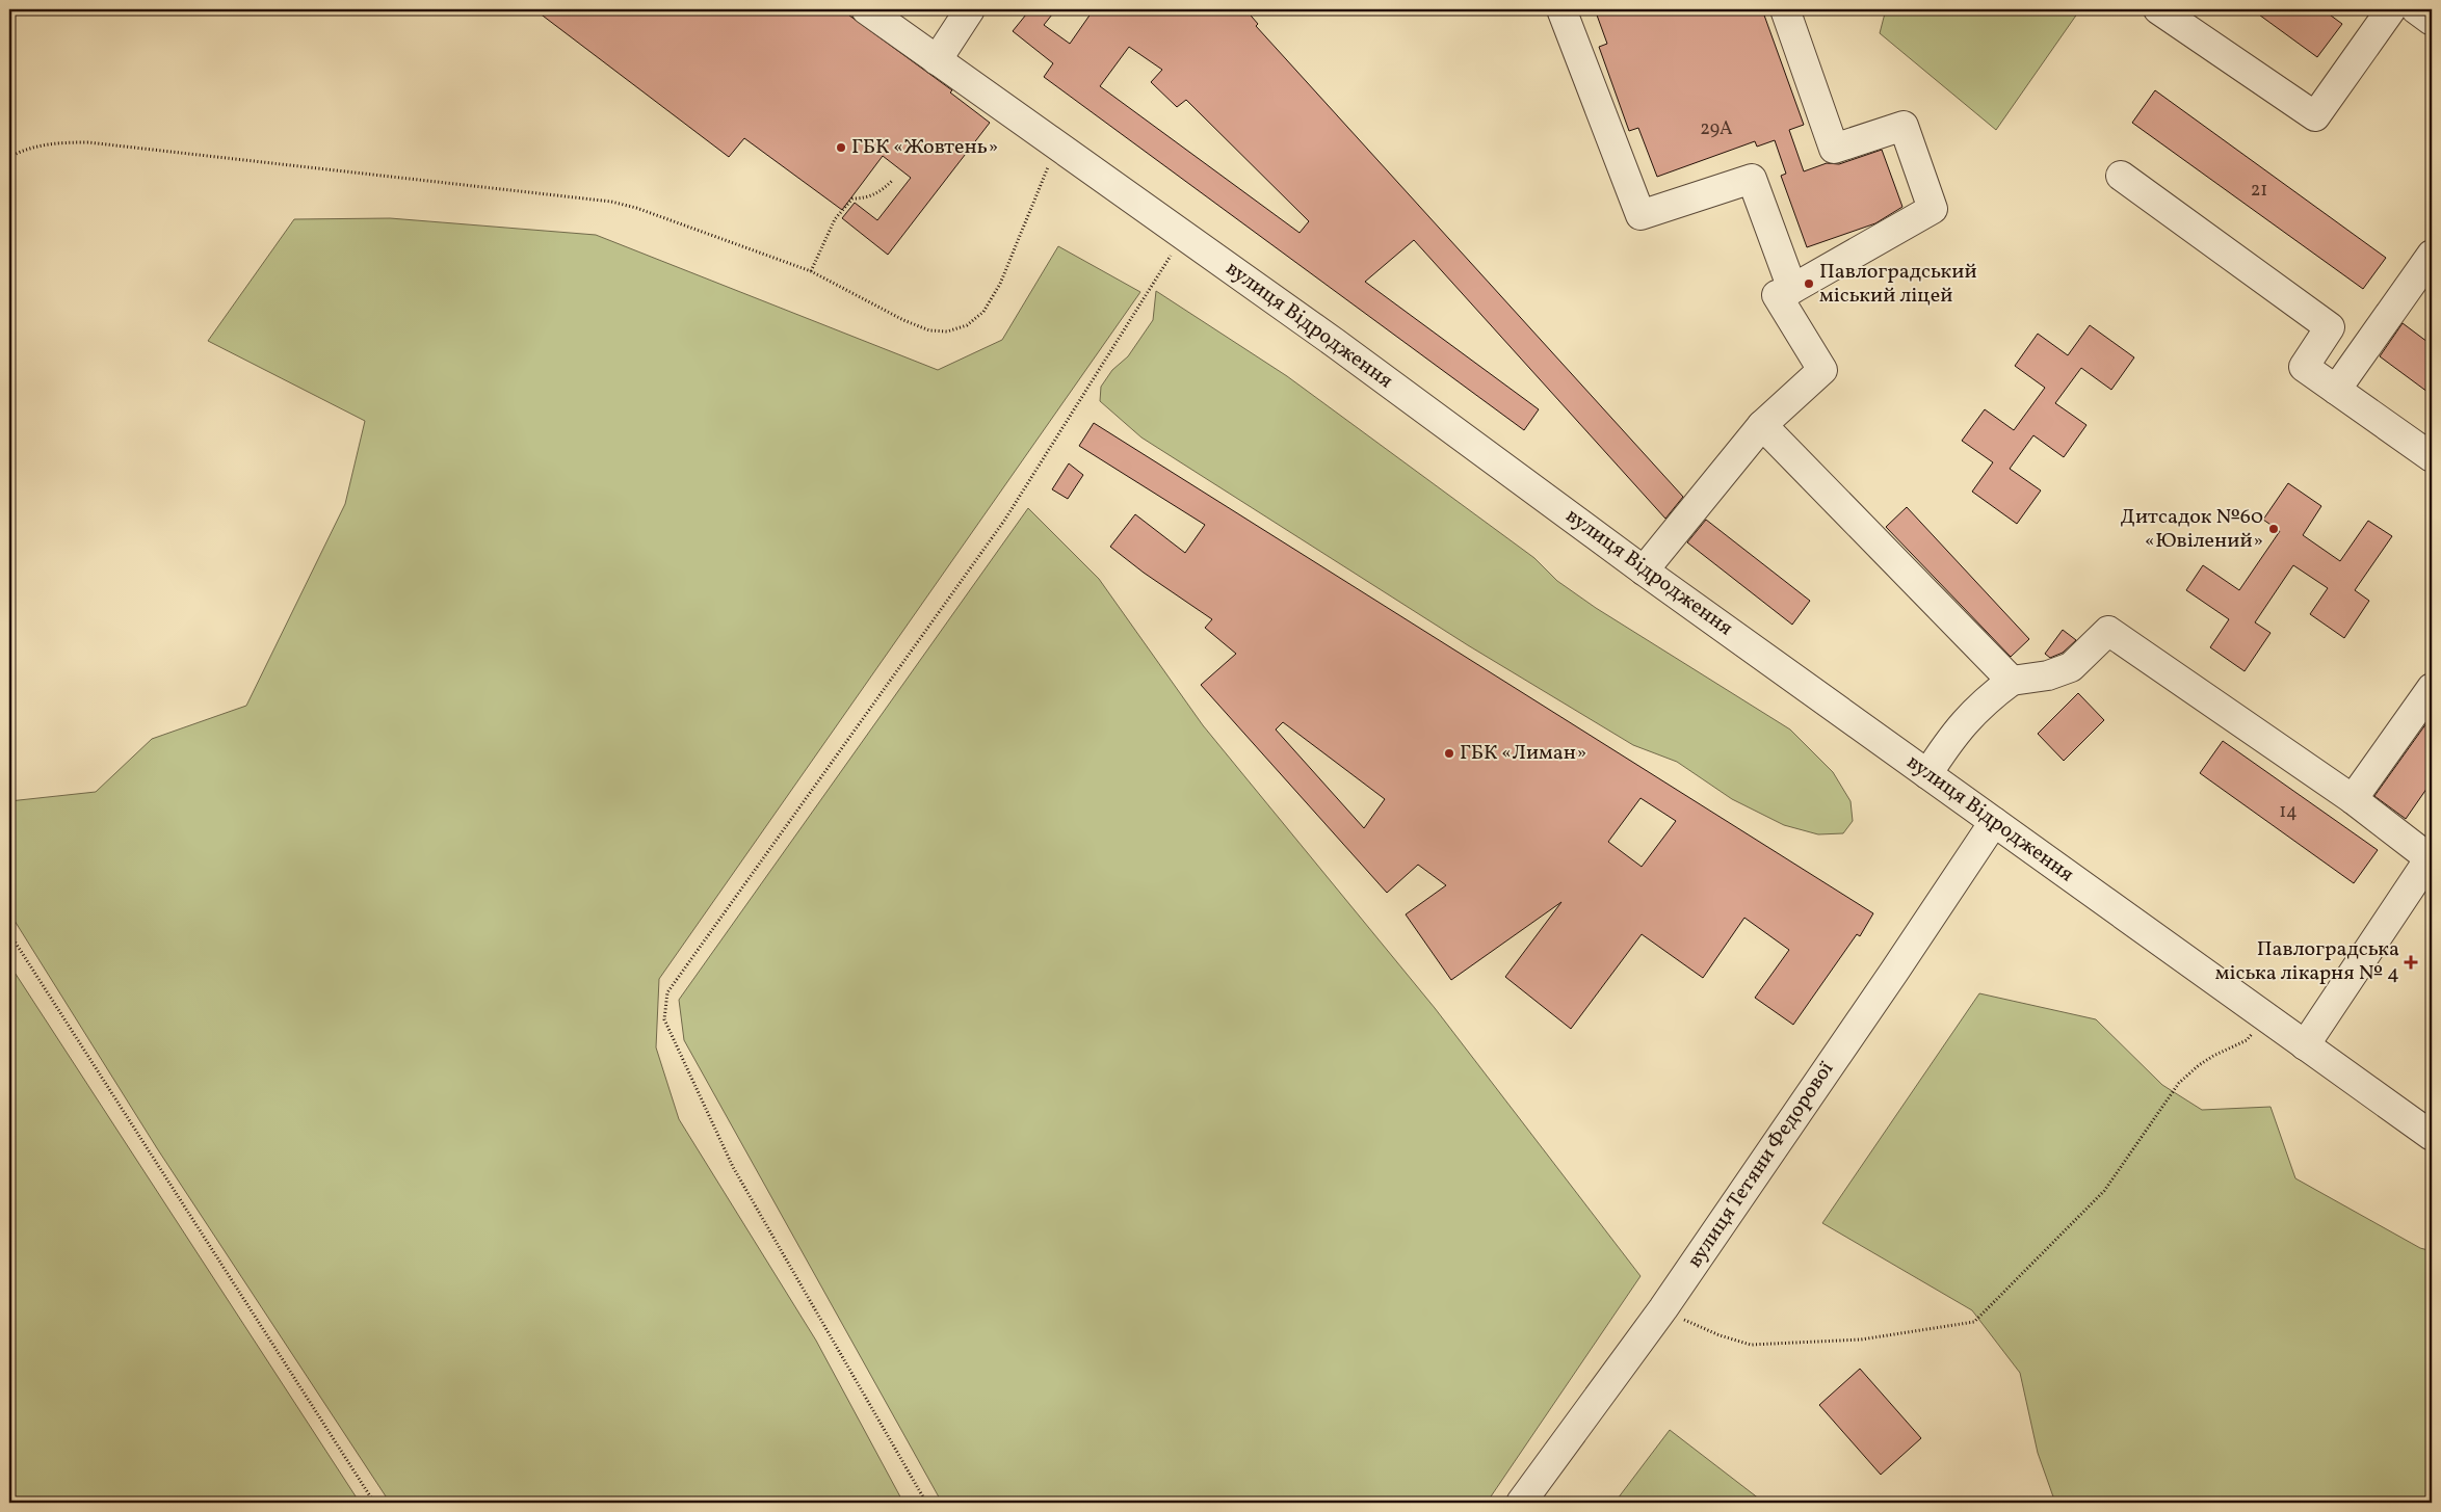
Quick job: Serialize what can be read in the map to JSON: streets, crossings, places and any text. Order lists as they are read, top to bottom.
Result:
{
  "streets": {
    "street": ["вулиця Відродження", "вулиця Тетяни Федорової"]
  },
  "crossings": [
    ["вулиця Відродження", "вулиця Тетяни Федорової"]
  ],
  "places": {
    "other": [
      "ГБК «Жовтень»",
      "Павлоградський міський ліцей",
      "Дитсадок №60 «Ювілений»",
      "ГБК «Лиман»"
    ],
    "health": ["Павлоградська міська лікарня № 4"]
  },
  "house_numbers": ["29А", "21", "14"]
}
